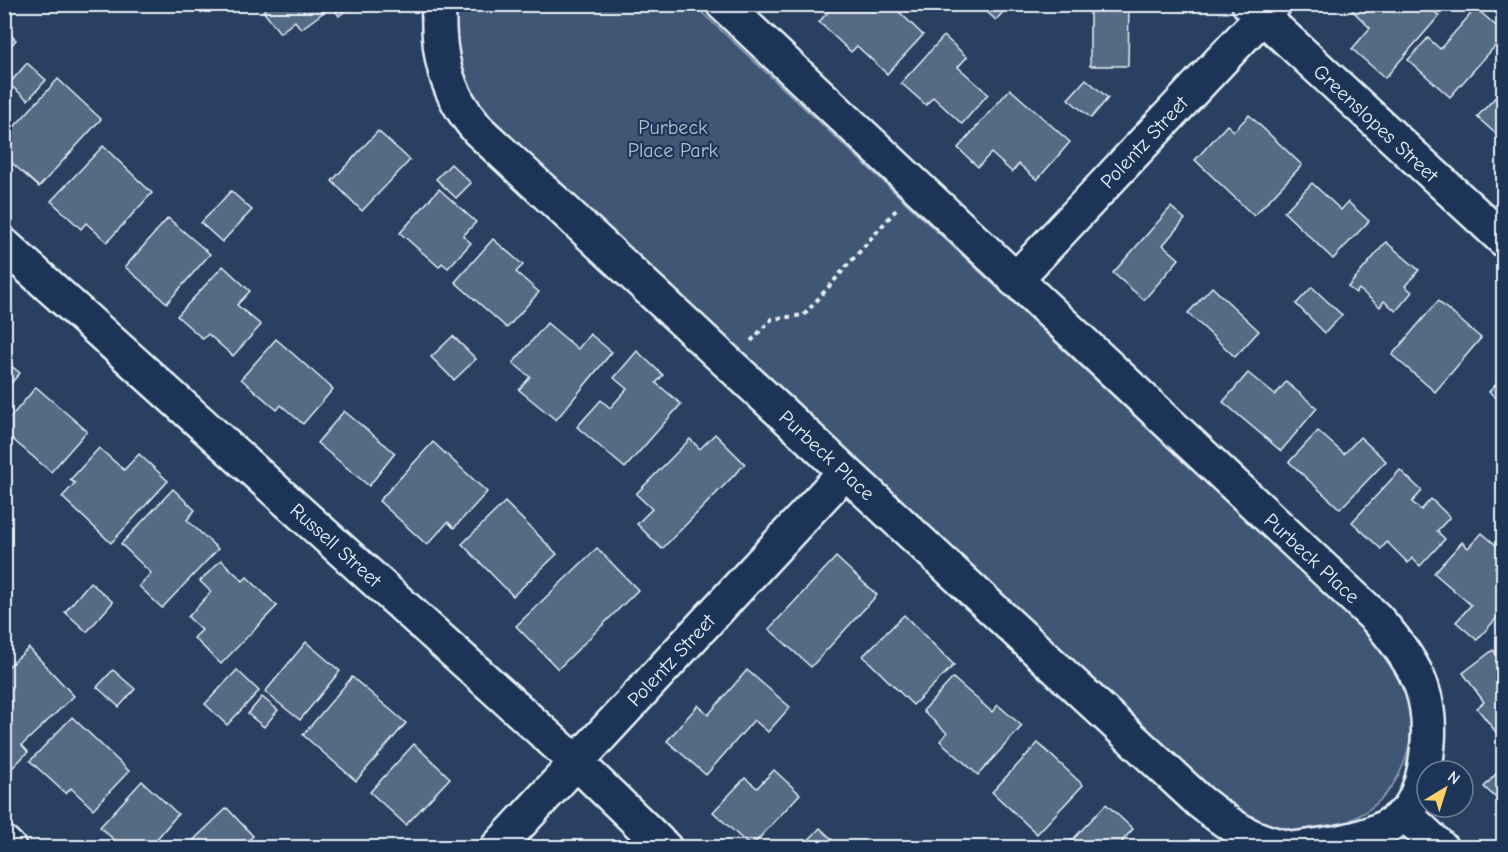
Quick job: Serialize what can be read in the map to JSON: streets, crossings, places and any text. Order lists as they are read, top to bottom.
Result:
{
  "streets": {
    "street": [
      "Greenslopes Street",
      "Polentz Street",
      "Purbeck Place",
      "Russell Street"
    ]
  },
  "crossings": [
    ["Greenslopes Street", "Polentz Street"],
    ["Polentz Street", "Purbeck Place"],
    ["Polentz Street", "Russell Street"]
  ],
  "parks": ["Purbeck Place Park"],
  "north": "top right"
}
